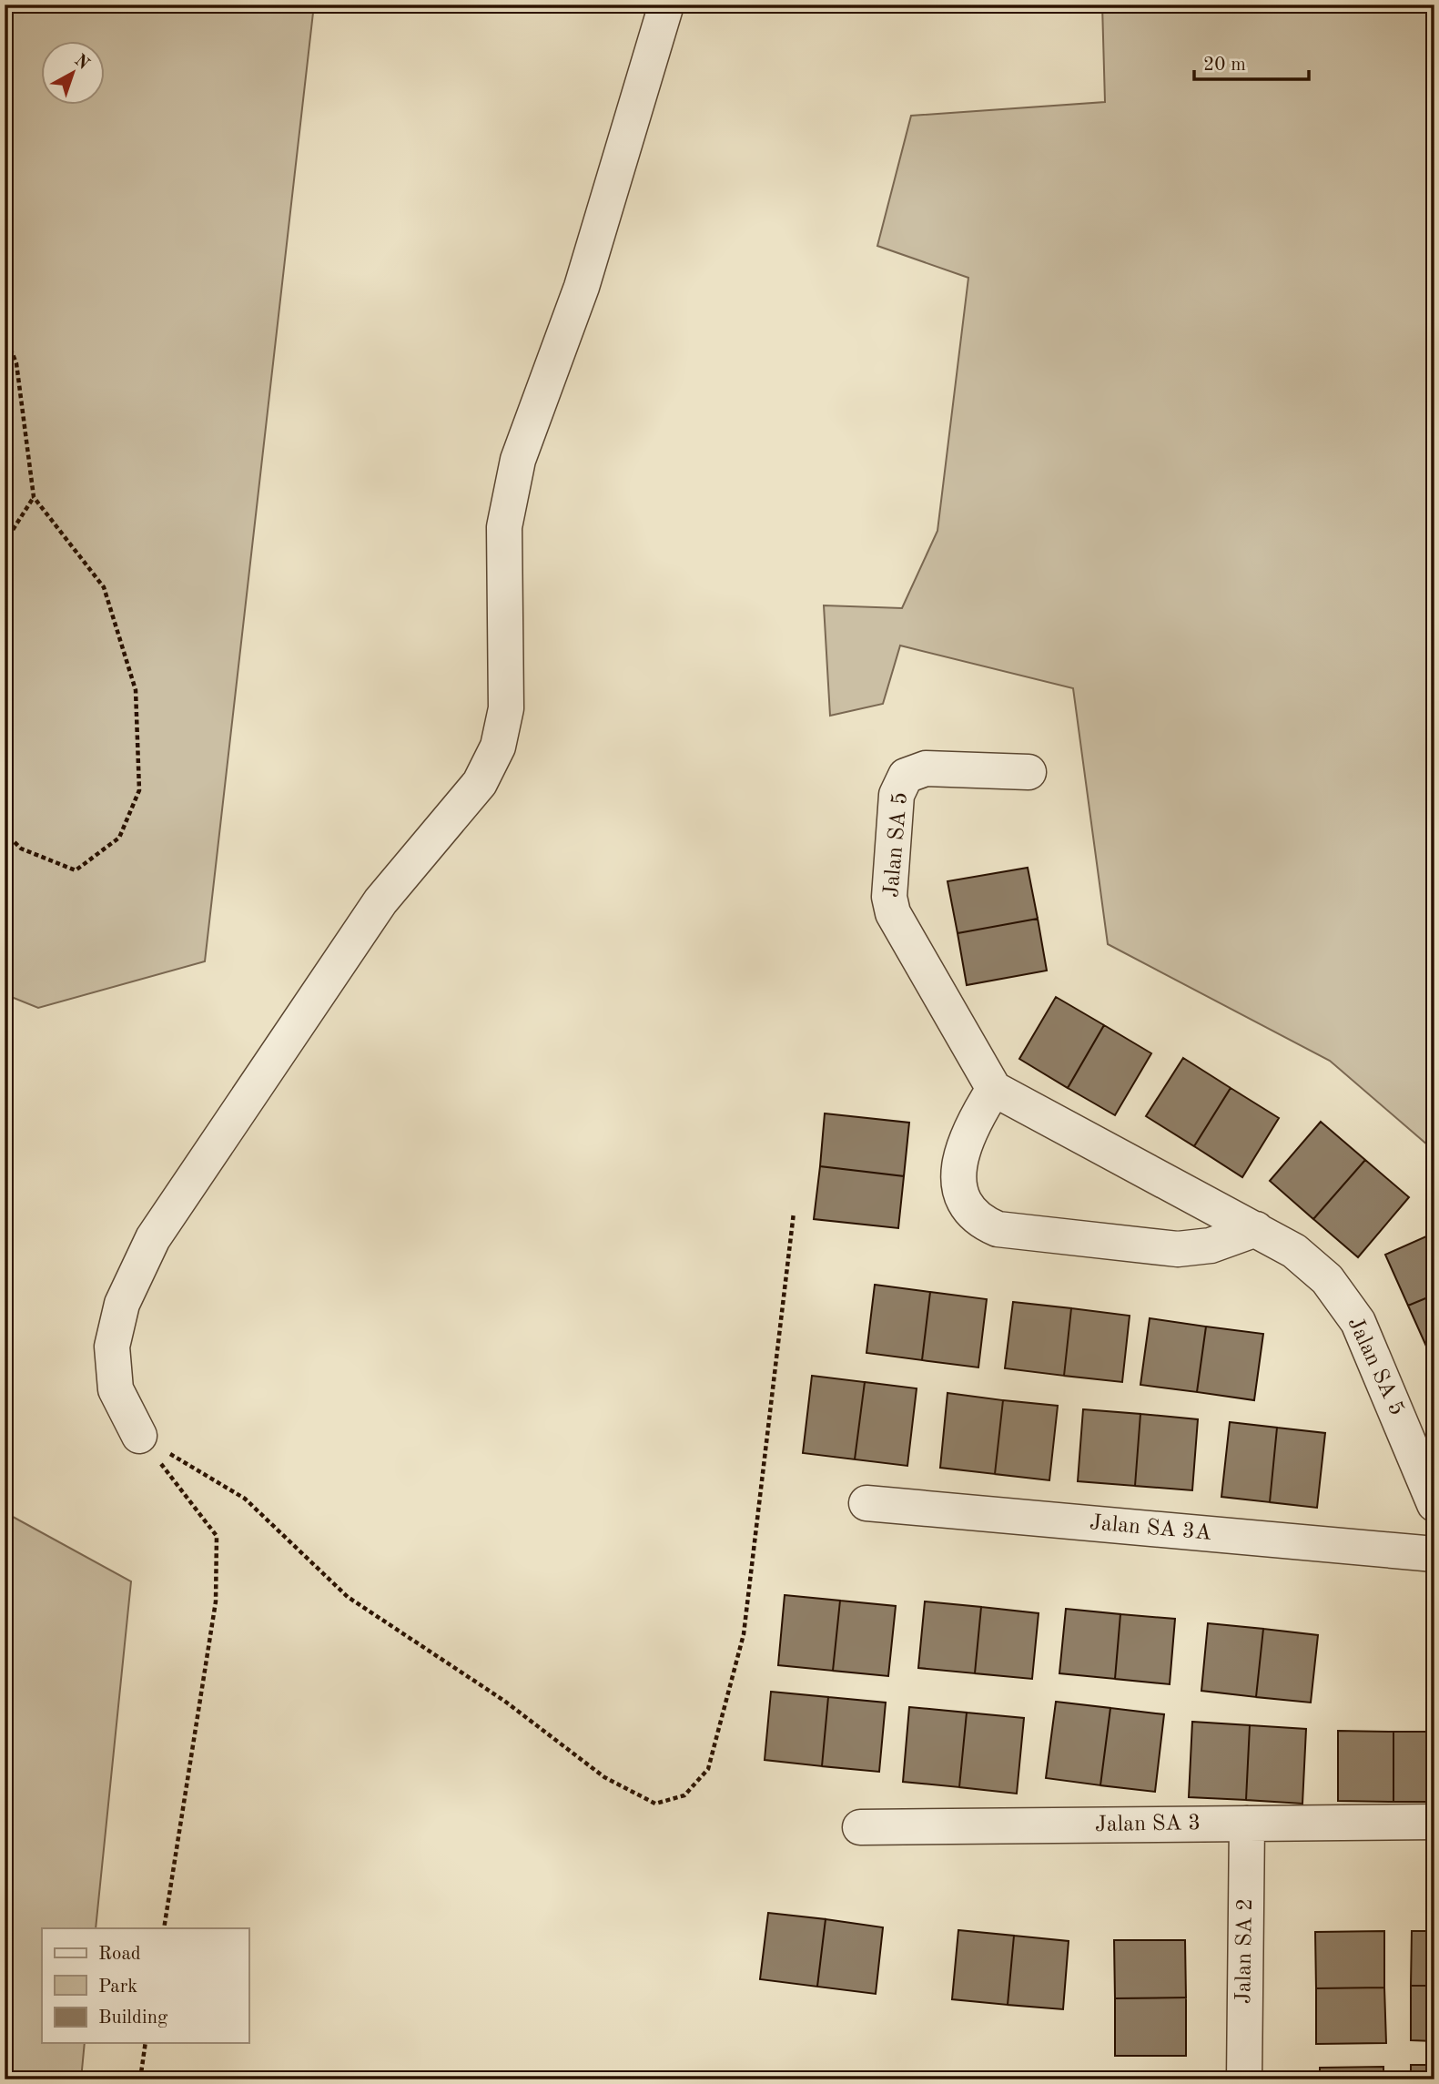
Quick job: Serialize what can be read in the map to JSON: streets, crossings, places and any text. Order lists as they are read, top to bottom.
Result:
{
  "streets": {
    "street": [
      "Jalan SA 5",
      "Jalan SA 3A",
      "Jalan SA 3",
      "Jalan SA 2"
    ]
  },
  "crossings": [
    ["Jalan SA 3", "Jalan SA 2"]
  ],
  "legend": ["Road", "Park", "Building"],
  "scale_bar": "20 m",
  "north": "top right"
}
